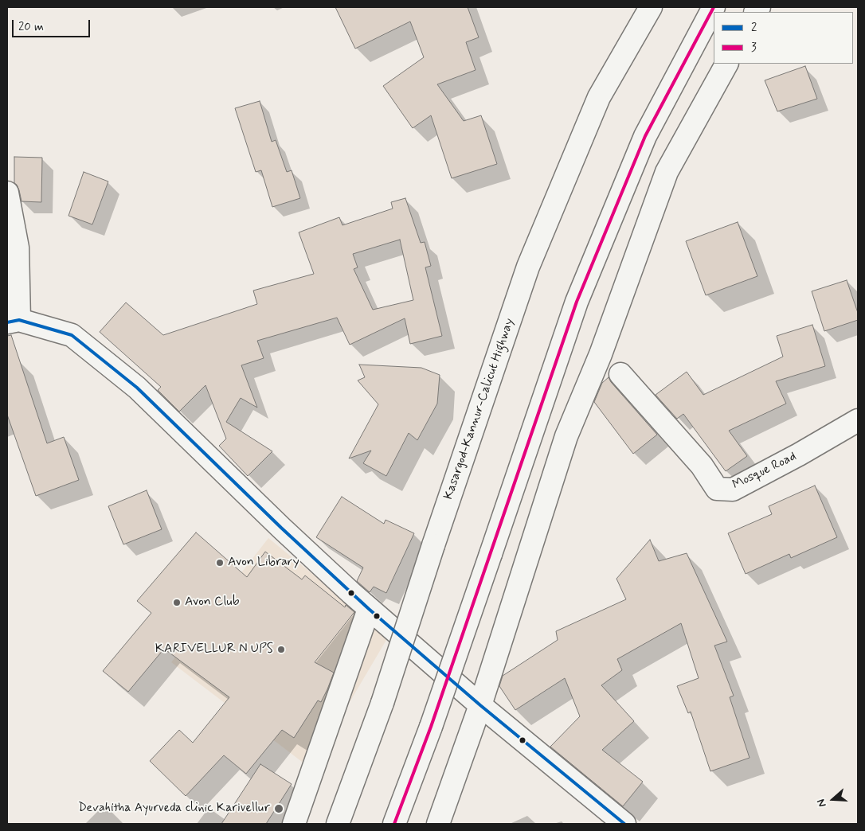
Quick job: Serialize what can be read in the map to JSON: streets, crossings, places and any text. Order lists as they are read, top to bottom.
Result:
{
  "streets": {
    "main road": ["Kasargod-Kannur-Calicut Highway", "Mosque Road"]
  },
  "places": [
    "Avon Library",
    "Avon Club",
    "KARIVELLUR N UPS",
    "Devahitha Ayurveda clinic Karivellur"
  ],
  "lines": ["transit line 3", "transit line 2"],
  "legend": ["2", "3"],
  "scale_bar": "20 m",
  "north": "left"
}
